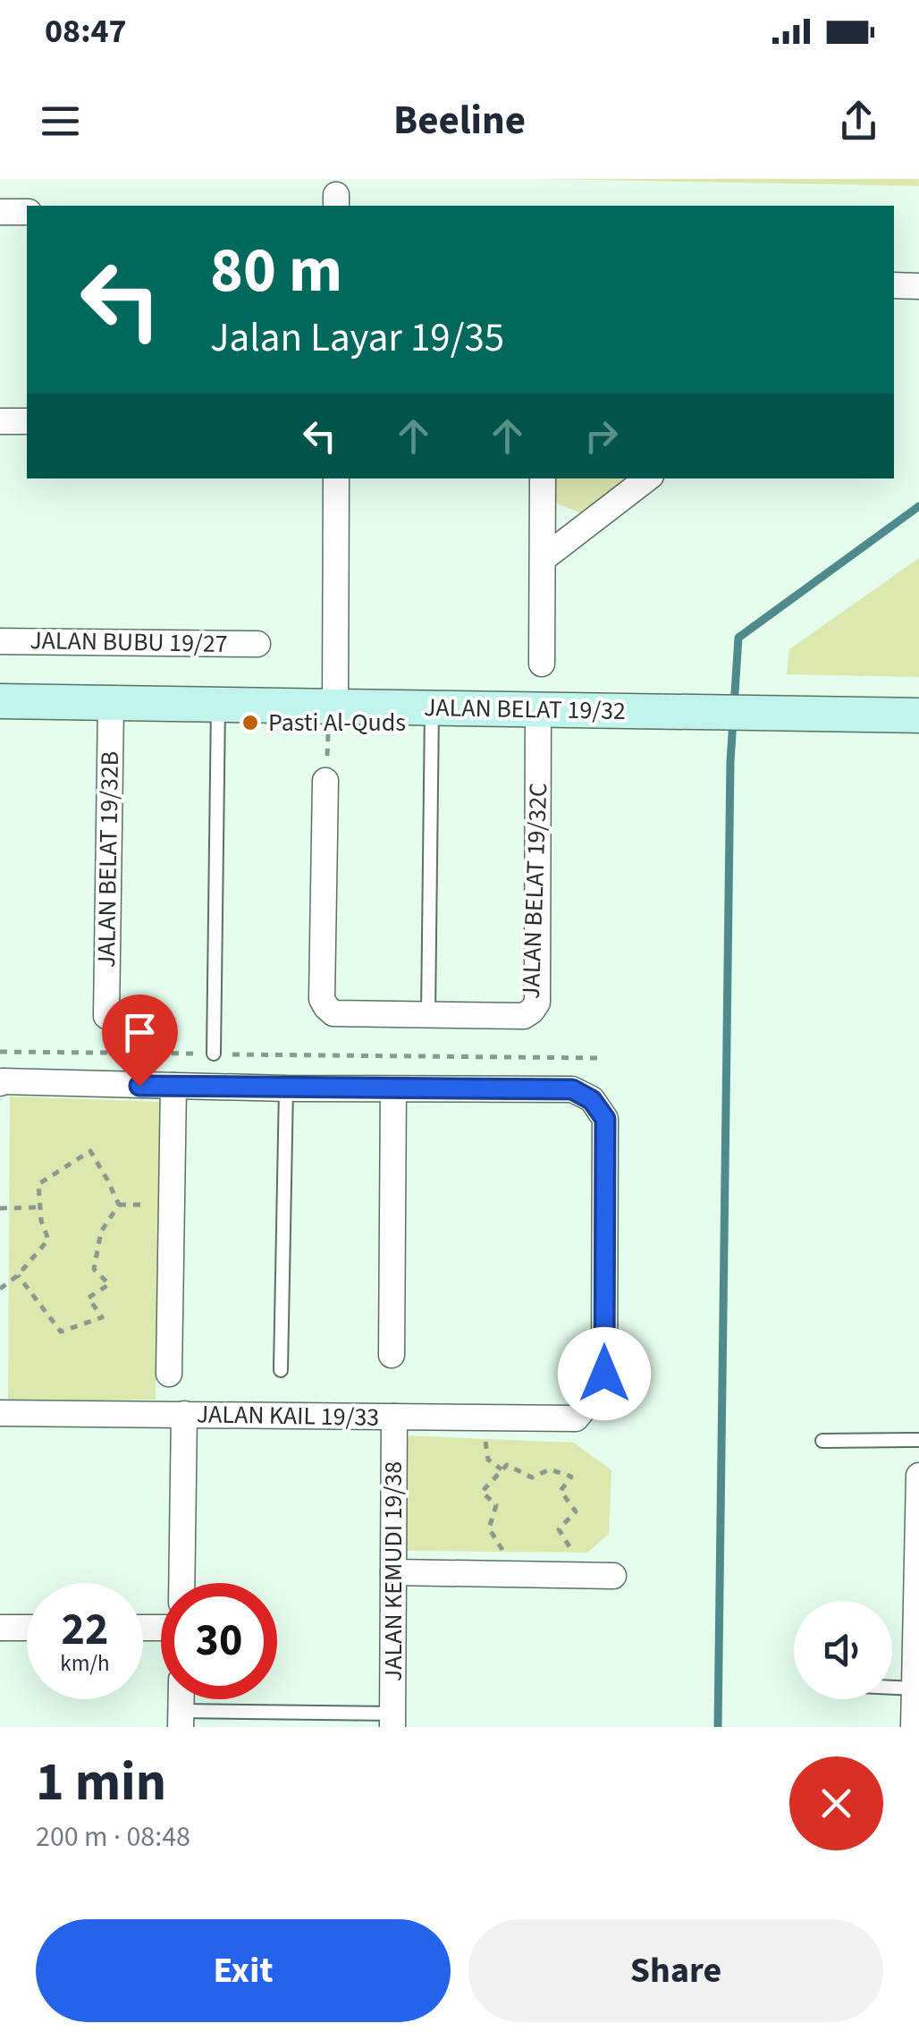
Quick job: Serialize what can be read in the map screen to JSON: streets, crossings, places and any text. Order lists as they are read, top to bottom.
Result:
{
  "streets": {
    "street": [
      "JALAN BUBU 19/27",
      "JALAN BELAT 19/32",
      "JALAN BELAT 19/32B",
      "JALAN BELAT 19/32C",
      "JALAN KAIL 19/33",
      "JALAN KEMUDI 19/38"
    ]
  },
  "crossings": [
    ["JALAN BELAT 19/32", "JALAN BELAT 19/32B"],
    ["JALAN BELAT 19/32", "JALAN BELAT 19/32C"],
    ["JALAN KAIL 19/33", "JALAN KEMUDI 19/38"]
  ],
  "places": ["Pasti Al-Quds"],
  "page": {
    "status": "08:47",
    "header": "Beeline",
    "turn": ["80 m", "Jalan Layar 19/35"],
    "speed": "22 km/h",
    "limit": "30",
    "heading": ["1 min", "200 m · 08:48"],
    "buttons": ["Exit", "Share"]
  }
}
